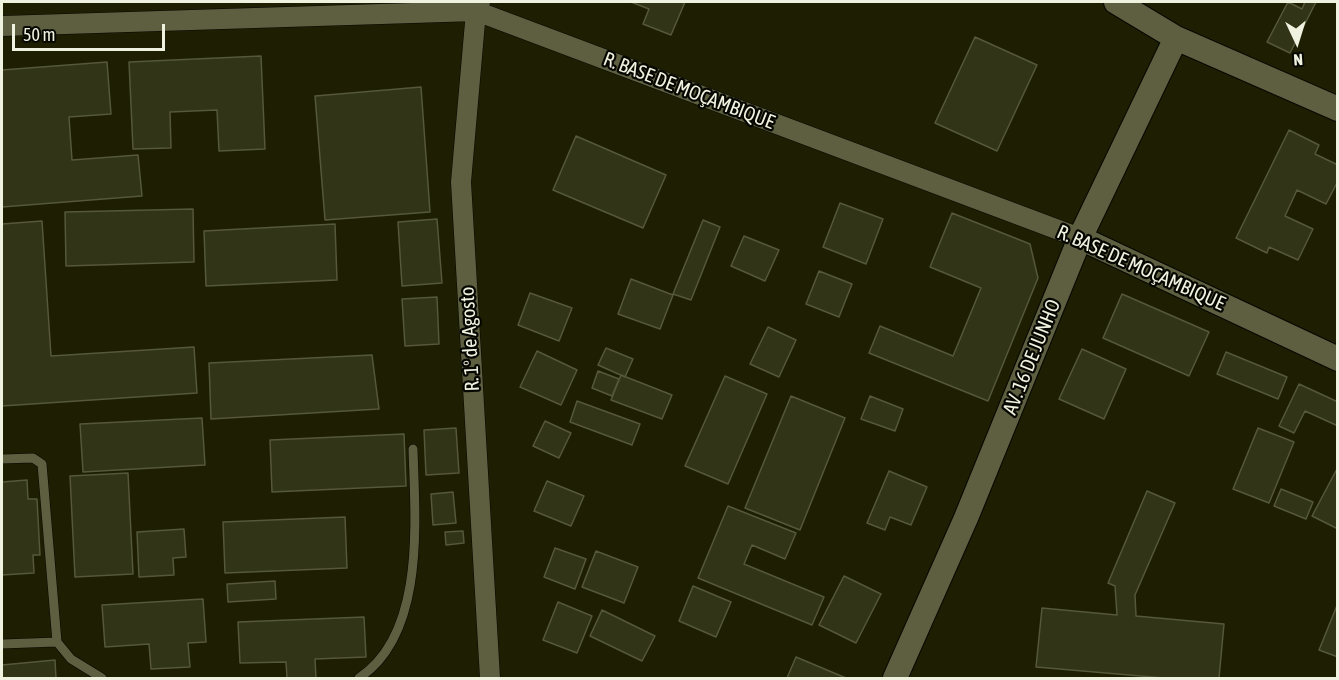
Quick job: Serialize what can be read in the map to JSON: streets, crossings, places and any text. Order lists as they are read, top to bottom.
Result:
{
  "streets": {
    "street": ["R. BASE DE MOÇAMBIQUE", "R. 1º de Agosto", "AV. 16 DE JUNHO"]
  },
  "crossings": [
    ["R. BASE DE MOÇAMBIQUE", "R. 1º de Agosto"],
    ["R. BASE DE MOÇAMBIQUE", "AV. 16 DE JUNHO"]
  ],
  "scale_bar": "50 m",
  "north": "bottom"
}
